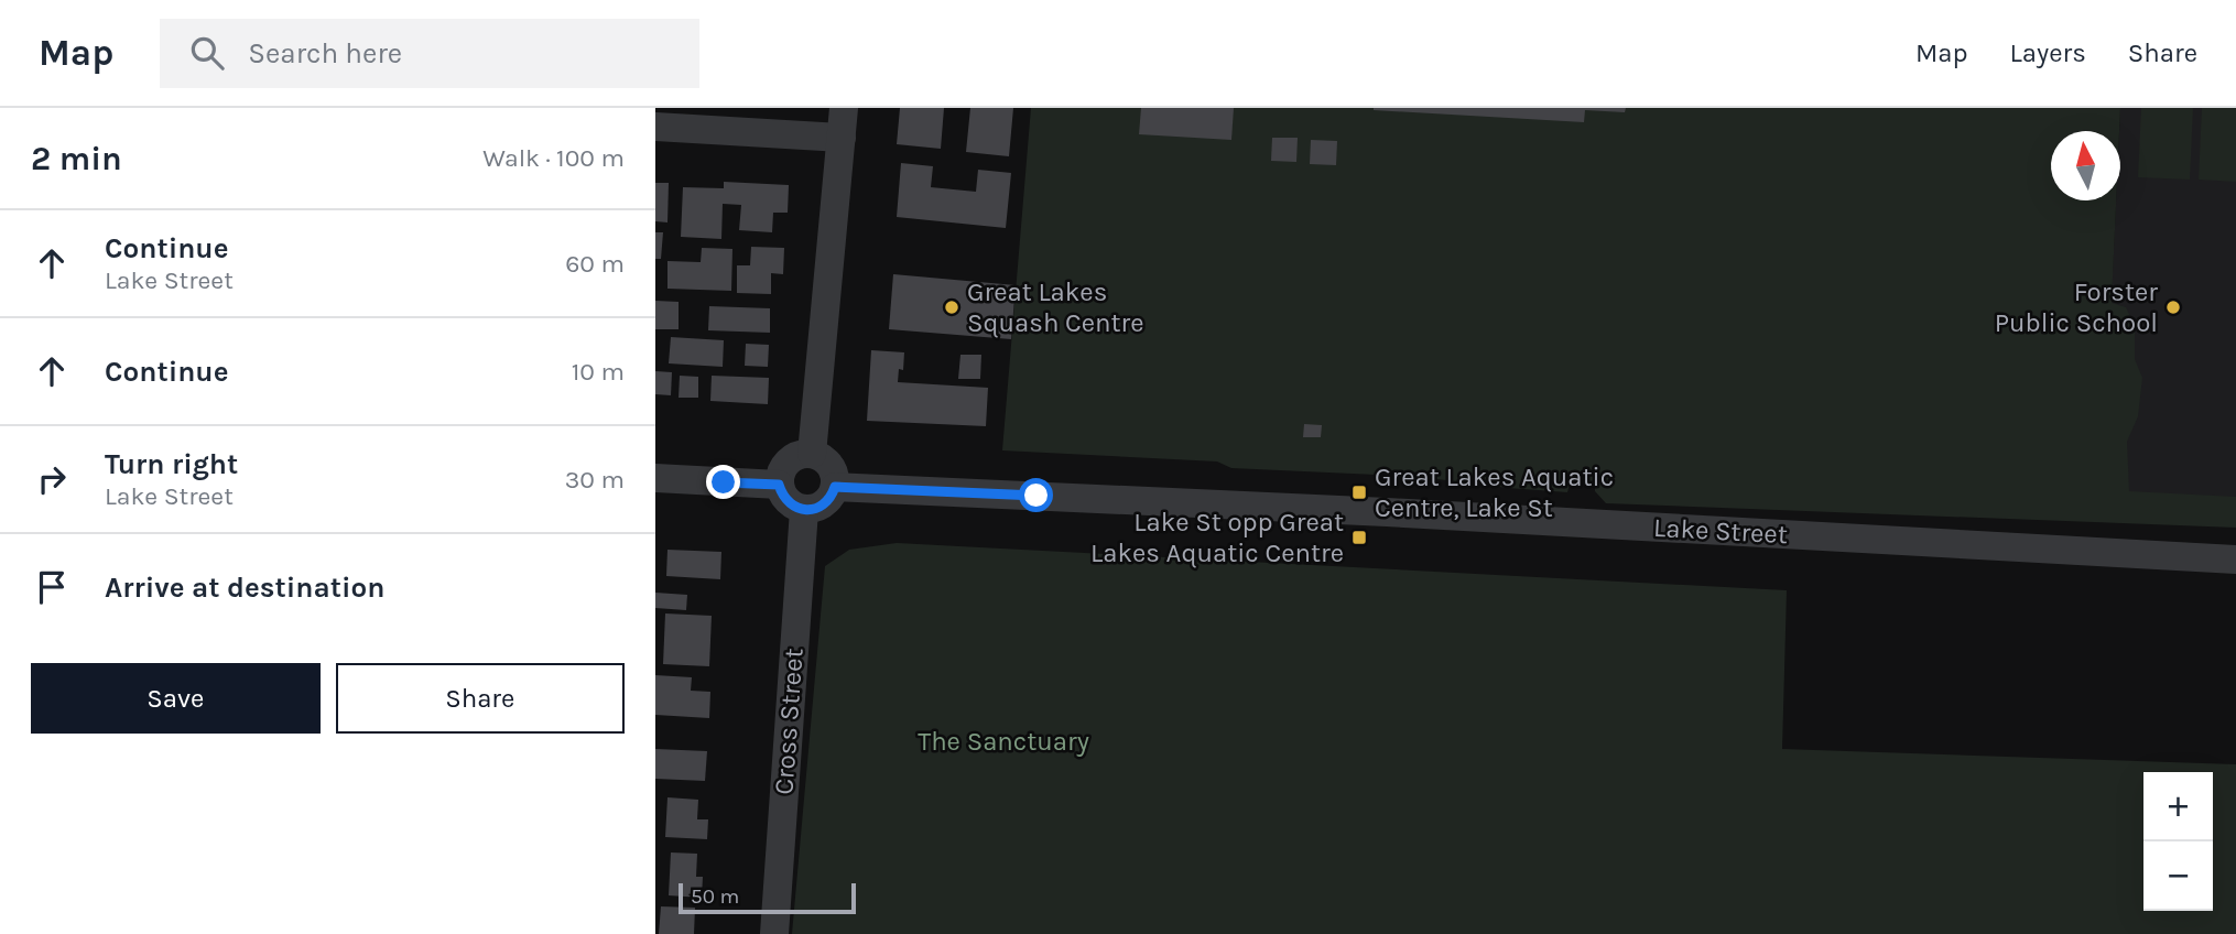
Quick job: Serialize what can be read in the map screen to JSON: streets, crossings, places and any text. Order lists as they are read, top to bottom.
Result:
{
  "streets": {
    "street": ["Lake Street", "Cross Street"]
  },
  "crossings": [
    ["Lake Street", "Cross Street"]
  ],
  "parks": ["The Sanctuary"],
  "places": {
    "other": ["Great Lakes Squash Centre", "Forster Public School"],
    "transit": ["Great Lakes Aquatic Centre, Lake St", "Lake St opp Great Lakes Aquatic Centre"]
  },
  "scale_bar": "50 m",
  "north": "top",
  "page": {
    "header": "Map",
    "search": "Search here",
    "nav": ["Map", "Layers", "Share"],
    "heading": ["2 min", "Walk · 100 m"],
    "list": [
      ["Continue", "Lake Street", "60 m"],
      ["Continue", "10 m"],
      ["Turn right", "Lake Street", "30 m"],
      "Arrive at destination"
    ],
    "buttons": ["Save", "Share"],
    "map_buttons": ["+", "−"],
    "scale": "50 m"
  }
}
